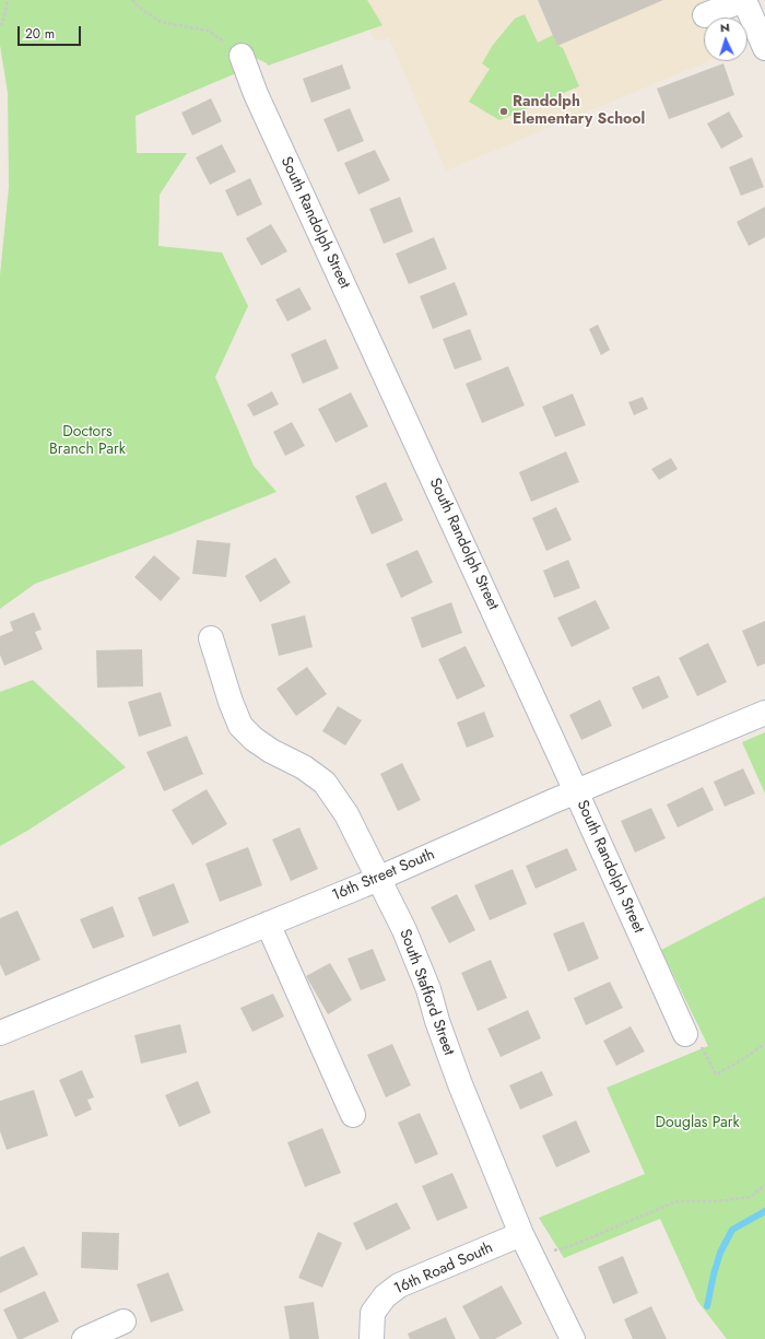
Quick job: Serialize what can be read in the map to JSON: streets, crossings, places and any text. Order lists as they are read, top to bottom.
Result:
{
  "streets": {
    "street": [
      "South Randolph Street",
      "16th Street South",
      "South Stafford Street",
      "16th Road South"
    ]
  },
  "crossings": [
    ["South Randolph Street", "16th Street South"],
    ["16th Street South", "South Stafford Street"],
    ["South Stafford Street", "16th Road South"]
  ],
  "parks": ["Doctors Branch Park", "Douglas Park"],
  "places": ["Randolph Elementary School"],
  "scale_bar": "20 m",
  "north": "top"
}
